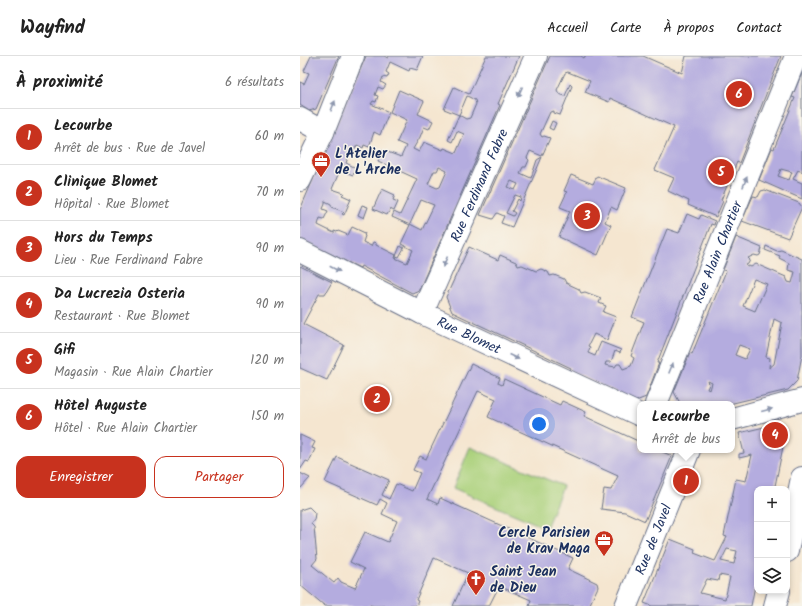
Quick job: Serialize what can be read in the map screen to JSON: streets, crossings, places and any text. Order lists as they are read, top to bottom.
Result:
{
  "streets": {
    "street": [
      "Rue Ferdinand Fabre",
      "Rue Alain Chartier",
      "Rue Blomet",
      "Rue de Javel"
    ]
  },
  "crossings": [
    ["Rue Ferdinand Fabre", "Rue Blomet"]
  ],
  "one_way": ["Rue Alain Chartier", "Rue Blomet"],
  "places": {
    "office": ["L'Atelier de L'Arche", "Cercle Parisien de Krav Maga"],
    "church": ["Saint Jean de Dieu"]
  },
  "page": {
    "header": "Wayfind",
    "nav": [
      "Accueil",
      "Carte",
      "À propos",
      "Contact"
    ],
    "heading": ["À proximité", "6 résultats"],
    "pins": [
      "6",
      "5",
      "3",
      "2",
      "4",
      "1"
    ],
    "list": [
      {
        "mark": "1",
        "name": "Lecourbe",
        "note": "Arrêt de bus · Rue de Javel",
        "value": "60 m"
      },
      {
        "mark": "2",
        "name": "Clinique Blomet",
        "note": "Hôpital · Rue Blomet",
        "value": "70 m"
      },
      {
        "mark": "3",
        "name": "Hors du Temps",
        "note": "Lieu · Rue Ferdinand Fabre",
        "value": "90 m"
      },
      {
        "mark": "4",
        "name": "Da Lucrezia Osteria",
        "note": "Restaurant · Rue Blomet",
        "value": "90 m"
      },
      {
        "mark": "5",
        "name": "Gifi",
        "note": "Magasin · Rue Alain Chartier",
        "value": "120 m"
      },
      {
        "mark": "6",
        "name": "Hôtel Auguste",
        "note": "Hôtel · Rue Alain Chartier",
        "value": "150 m"
      }
    ],
    "popup": ["Lecourbe", "Arrêt de bus"],
    "buttons": ["Enregistrer", "Partager"],
    "map_buttons": ["+", "−"]
  }
}
